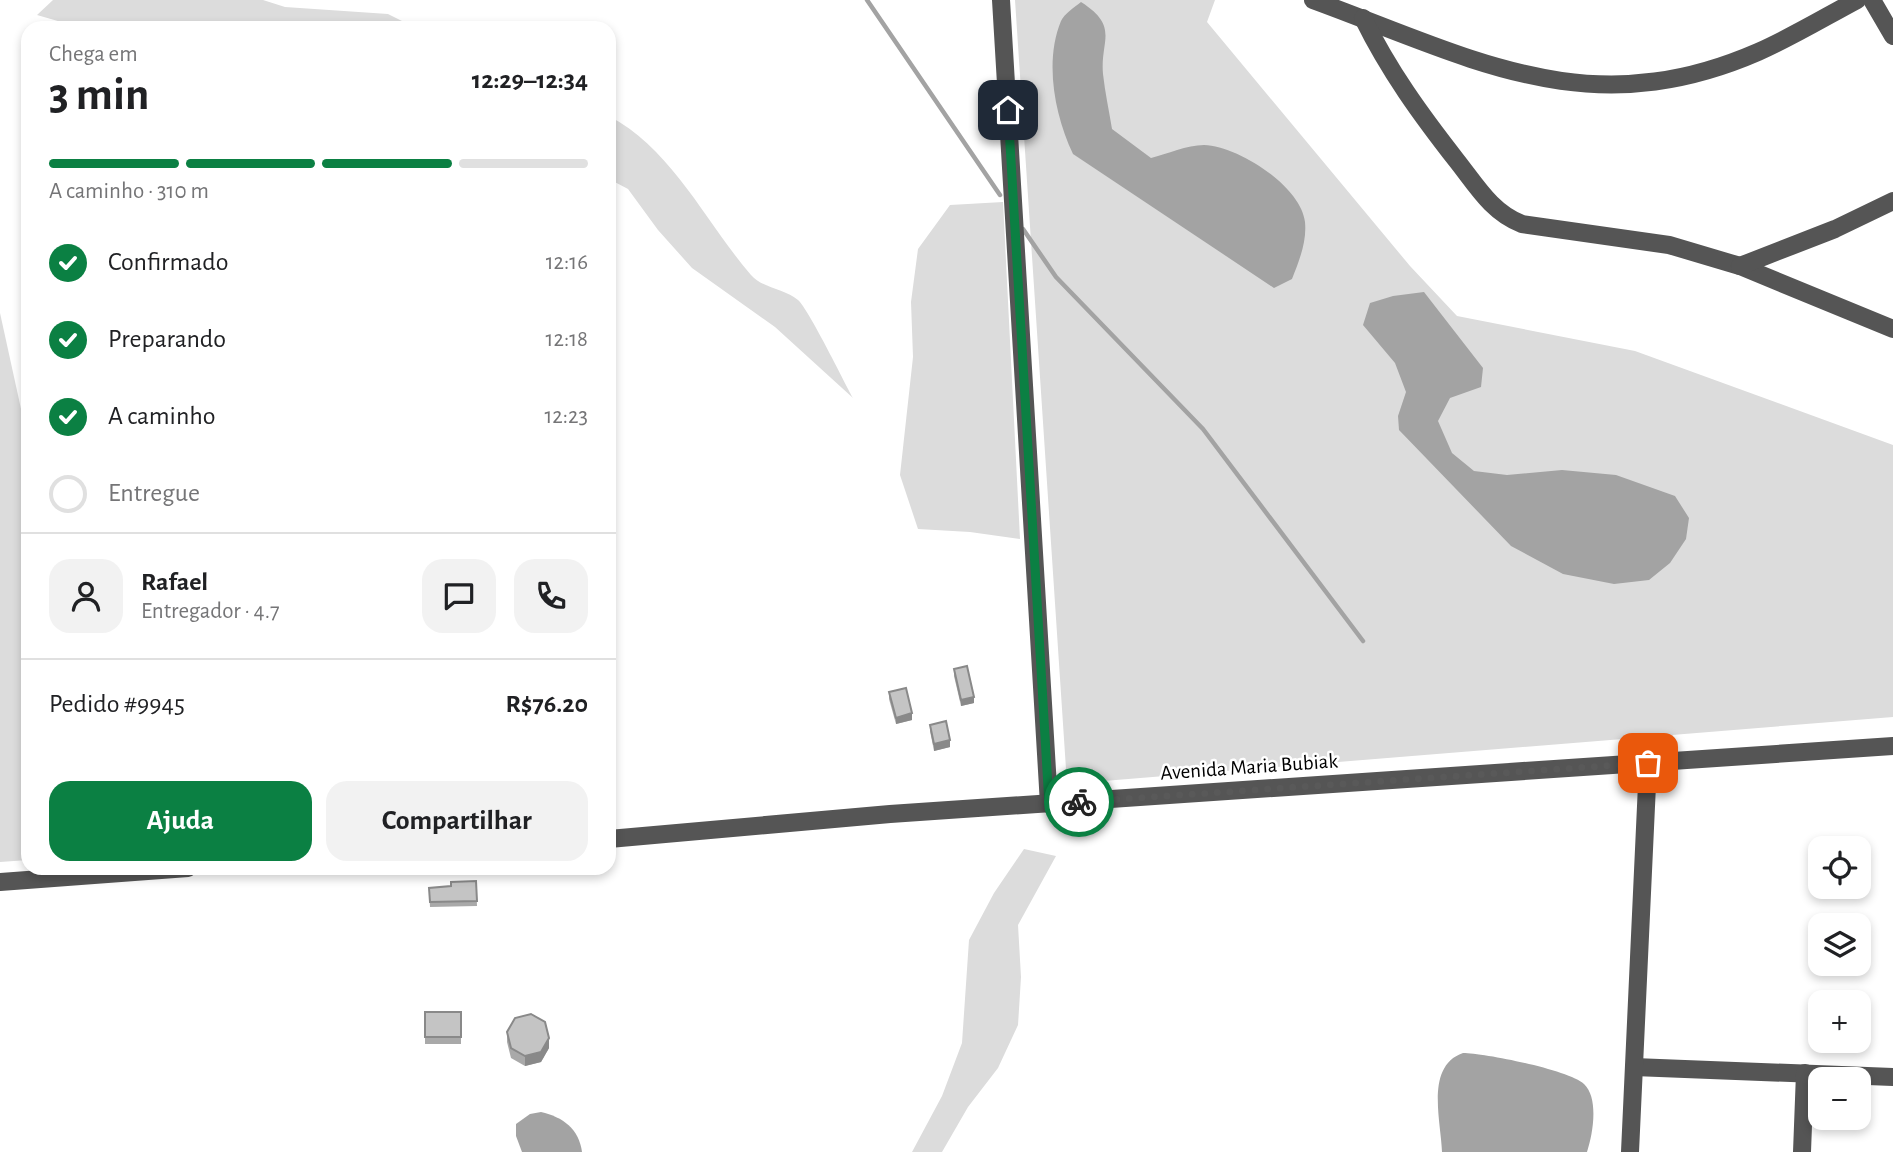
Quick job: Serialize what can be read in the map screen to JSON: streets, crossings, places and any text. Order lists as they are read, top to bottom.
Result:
{
  "streets": {
    "street": ["Avenida Maria Bubiak"]
  },
  "page": {
    "heading": ["3 min", "Chega em", "12:29–12:34"],
    "panel": [
      "Rafael",
      "Entregador · 4.7",
      "Pedido #9945",
      "R$76.20"
    ],
    "bar": "A caminho · 310 m",
    "list": [
      ["Confirmado", "12:16"],
      ["Preparando", "12:18"],
      ["A caminho", "12:23"],
      "Entregue"
    ],
    "buttons": ["Ajuda", "Compartilhar"],
    "map_buttons": ["+", "−"]
  }
}
